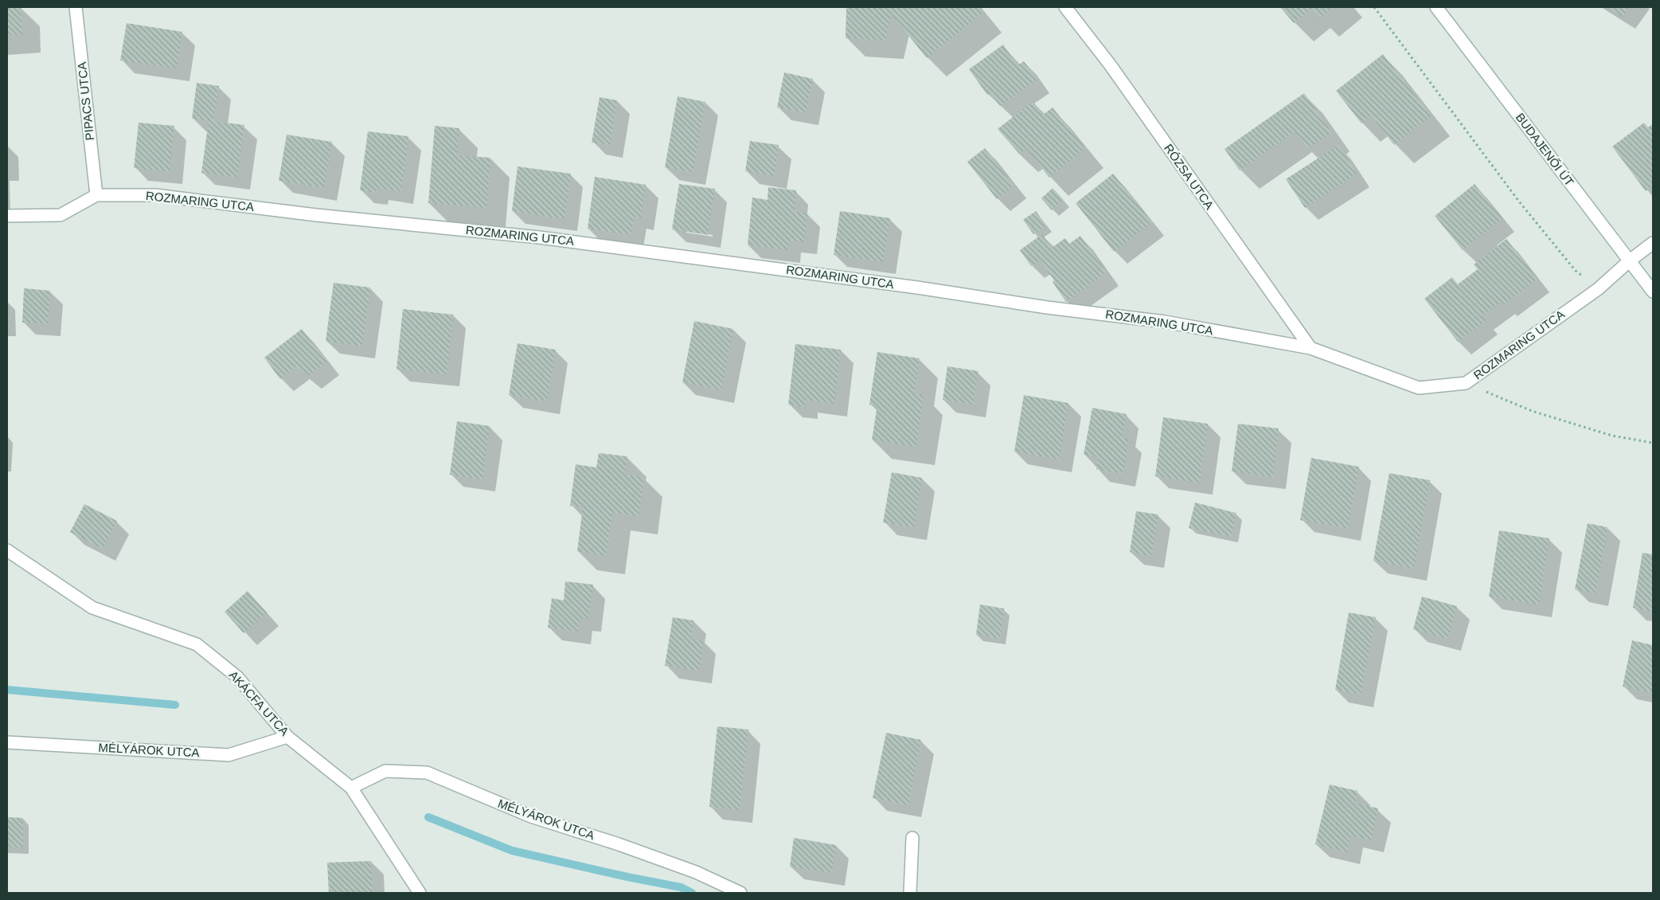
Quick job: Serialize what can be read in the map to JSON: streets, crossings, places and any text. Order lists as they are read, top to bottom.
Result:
{
  "streets": {
    "street": [
      "PIPACS UTCA",
      "BUDAJENŐI ÚT",
      "RÓZSA UTCA",
      "ROZMARING UTCA",
      "AKÁCFA UTCA",
      "MÉLYÁROK UTCA"
    ]
  },
  "crossings": [
    ["PIPACS UTCA", "ROZMARING UTCA"],
    ["BUDAJENŐI ÚT", "ROZMARING UTCA"],
    ["RÓZSA UTCA", "ROZMARING UTCA"],
    ["AKÁCFA UTCA", "MÉLYÁROK UTCA"]
  ]
}
